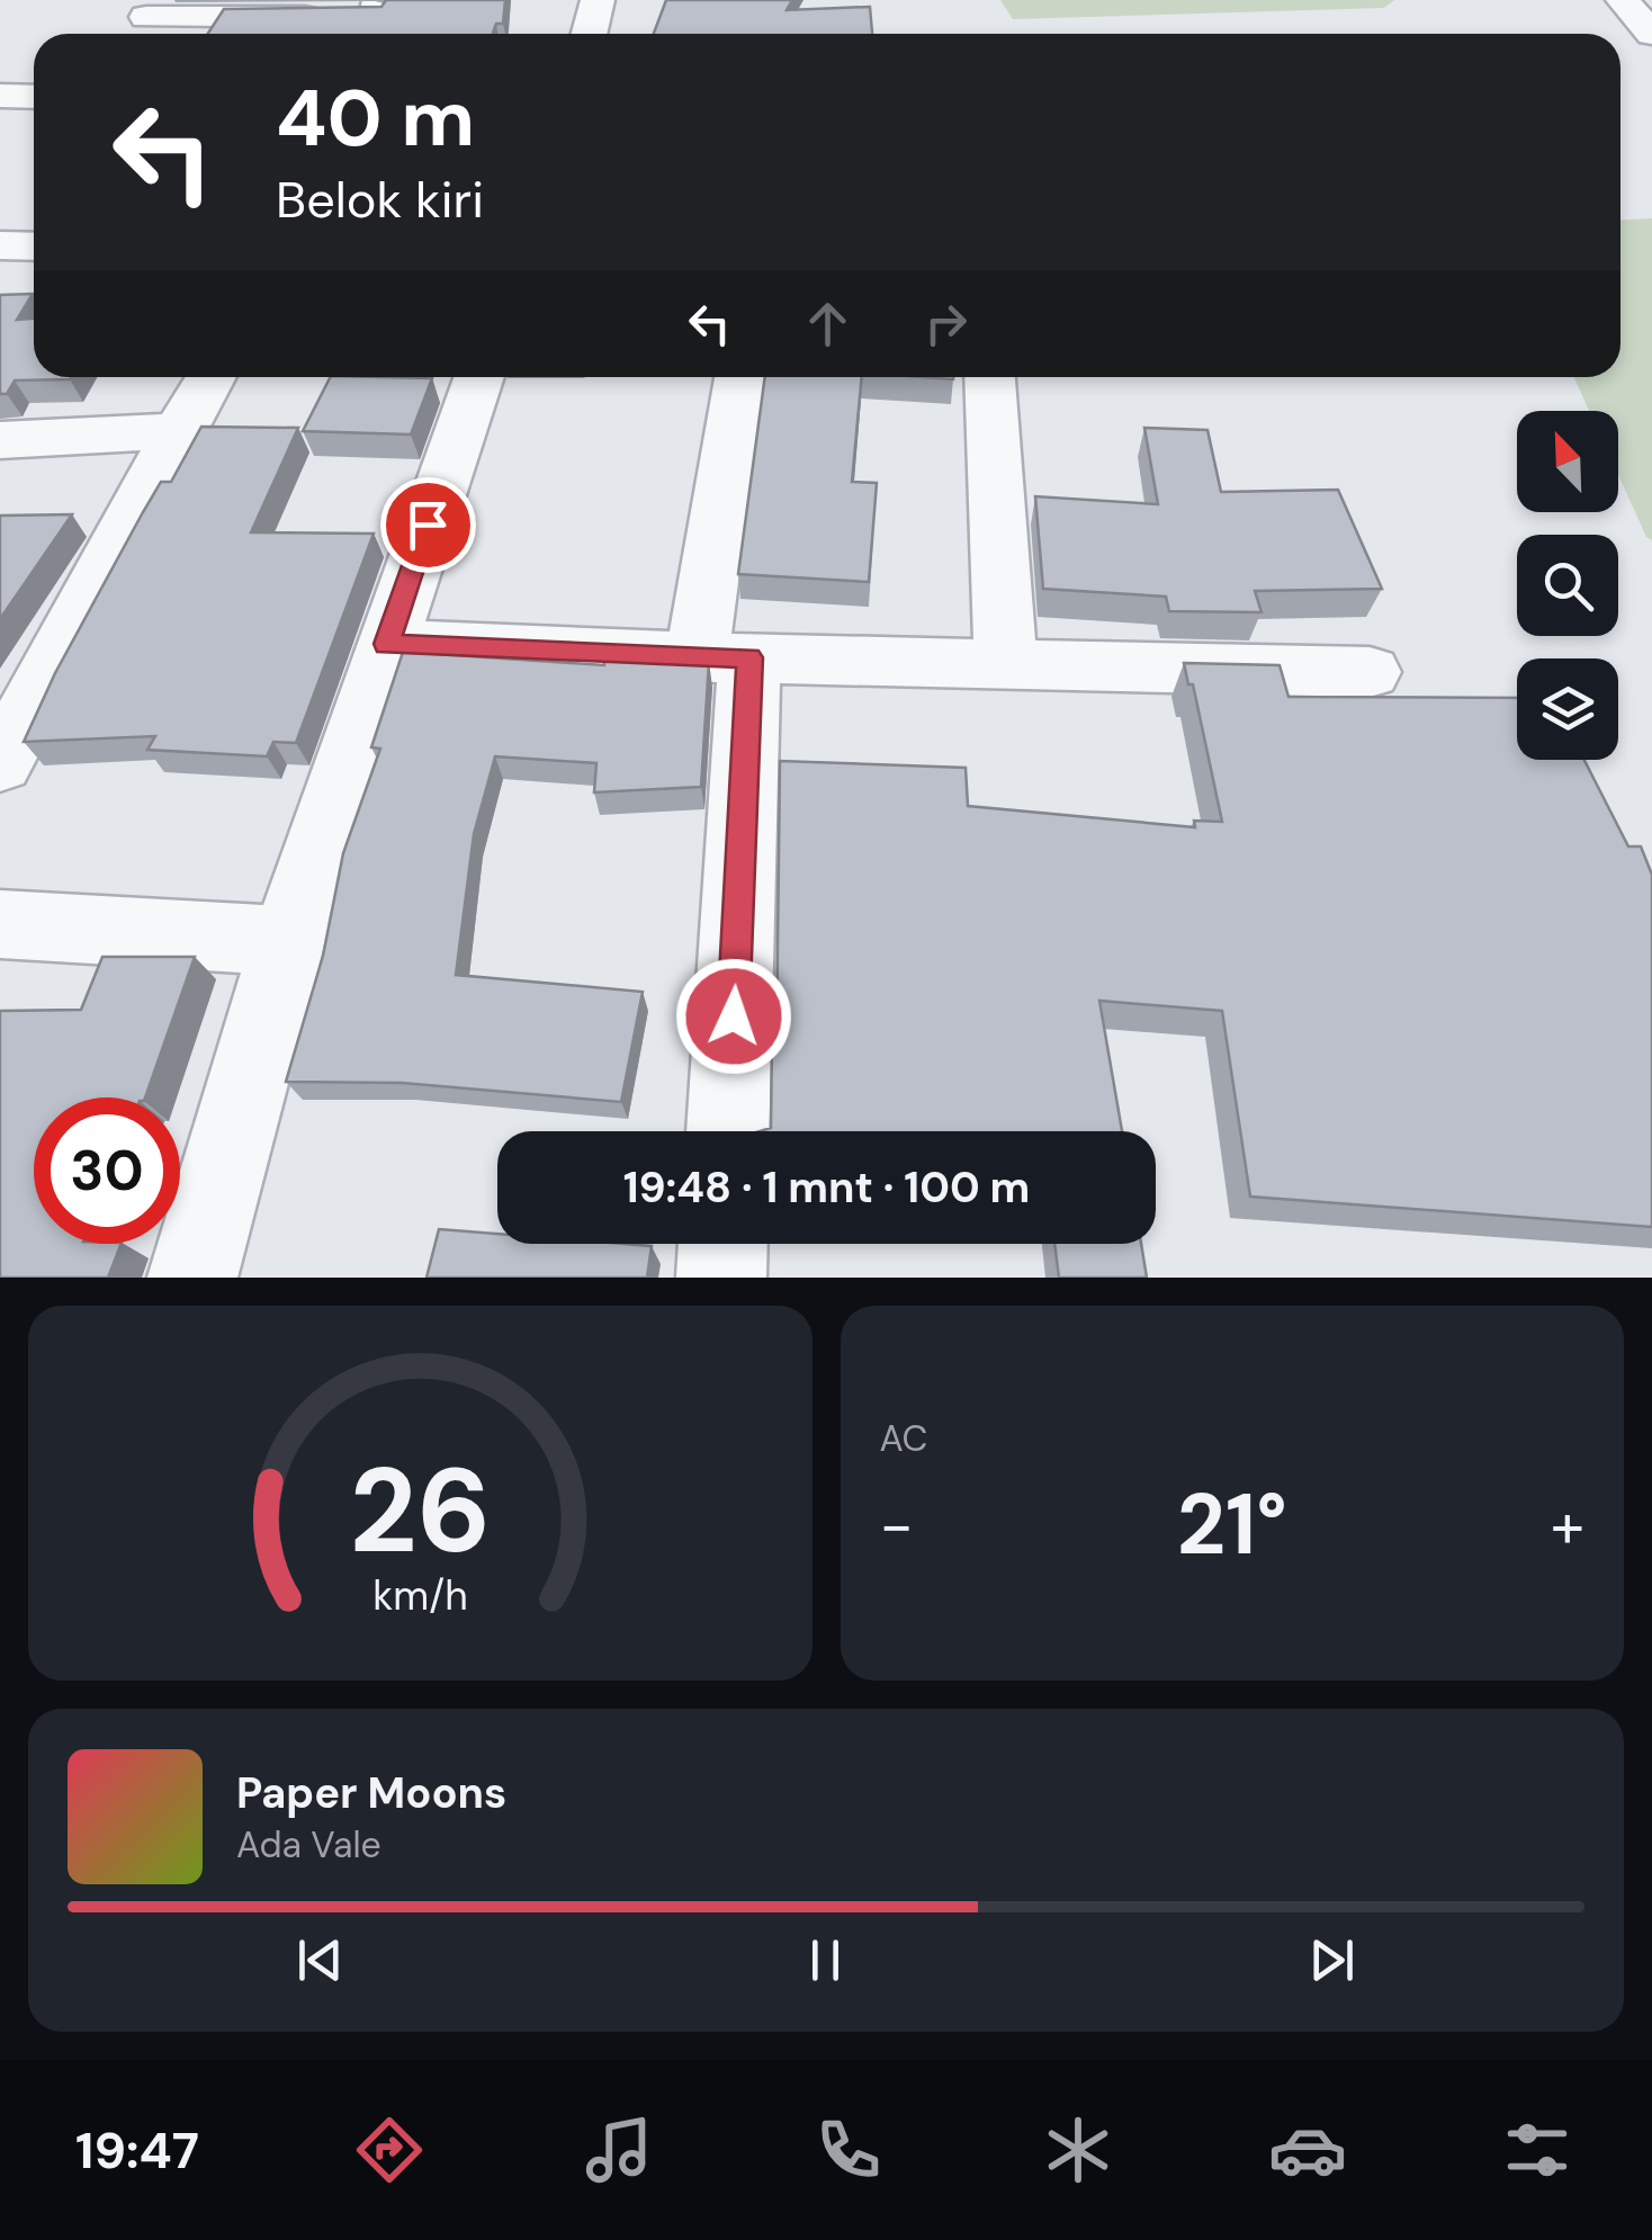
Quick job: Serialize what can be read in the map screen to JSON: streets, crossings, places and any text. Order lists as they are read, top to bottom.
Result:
{
  "north": "top left",
  "page": {
    "turn": ["40 m", "Belok kiri"],
    "limit": "30",
    "trip": "19:48 · 1 mnt · 100 m",
    "tile": "AC",
    "heat": ["−", "21°", "+"],
    "song": ["Paper Moons", "Ada Vale"],
    "tabs": "19:47",
    "gauge": ["26", "km/h"]
  }
}
